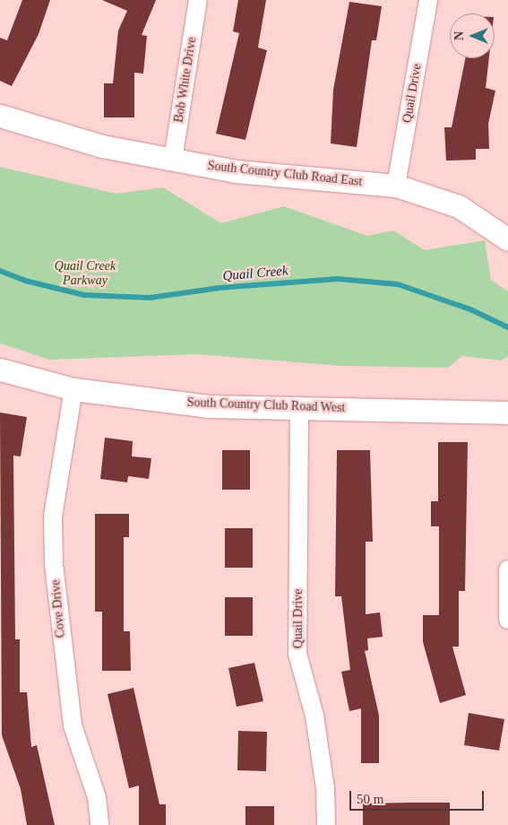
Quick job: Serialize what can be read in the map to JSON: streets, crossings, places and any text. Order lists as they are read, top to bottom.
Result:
{
  "streets": {
    "street": [
      "Bob White Drive",
      "Quail Drive",
      "South Country Club Road East",
      "South Country Club Road West",
      "Cove Drive"
    ]
  },
  "crossings": [
    ["Bob White Drive", "South Country Club Road East"],
    ["Quail Drive", "South Country Club Road East"],
    ["Quail Drive", "South Country Club Road West"],
    ["South Country Club Road West", "Cove Drive"]
  ],
  "water": ["Quail Creek"],
  "parks": ["Quail Creek Parkway"],
  "scale_bar": "50 m",
  "north": "left"
}
